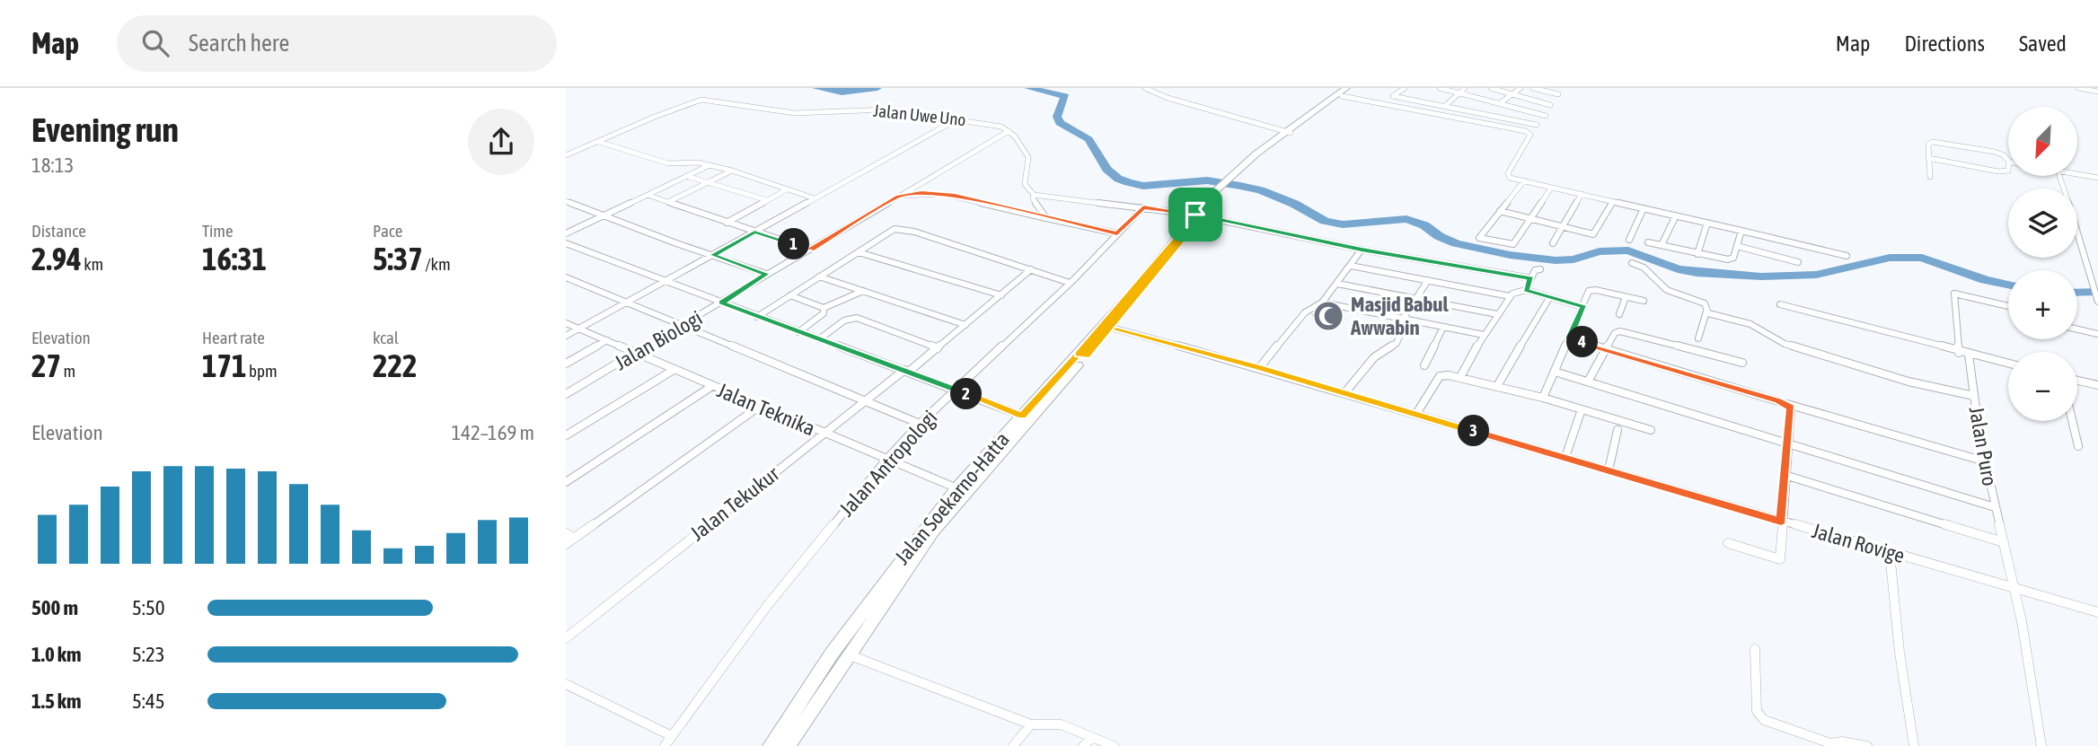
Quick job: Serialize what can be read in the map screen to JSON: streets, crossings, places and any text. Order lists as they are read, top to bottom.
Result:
{
  "streets": {
    "main road": ["Jalan Soekarno-Hatta"],
    "street": [
      "Jalan Uwe Uno",
      "Jalan Biologi",
      "Jalan Teknika",
      "Jalan Puro",
      "Jalan Antropologi",
      "Jalan Tekukur",
      "Jalan Rovige"
    ]
  },
  "crossings": [
    ["Jalan Uwe Uno", "Jalan Biologi"],
    ["Jalan Biologi", "Jalan Teknika"],
    ["Jalan Teknika", "Jalan Antropologi"],
    ["Jalan Teknika", "Jalan Soekarno-Hatta"],
    ["Jalan Teknika", "Jalan Tekukur"],
    ["Jalan Puro", "Jalan Rovige"],
    ["Jalan Soekarno-Hatta", "Jalan Rovige"]
  ],
  "places": {
    "mosque": ["Masjid Babul Awwabin"]
  },
  "north": "bottom left",
  "page": {
    "header": "Map",
    "search": "Search here",
    "nav": ["Map", "Directions", "Saved"],
    "heading": ["Evening run", "18:13"],
    "map_buttons": ["+", "−"],
    "stats": [
      ["Distance", "2.94 km"],
      ["Time", "16:31"],
      ["Pace", "5:37 /km"],
      ["Elevation", "27 m"],
      ["Heart rate", "171 bpm"],
      ["kcal", "222"]
    ],
    "pins": [
      "1",
      "4",
      "2",
      "3"
    ],
    "chart": ["Elevation", "142–169 m"],
    "list": [
      {
        "name": "500 m",
        "note": "5:50"
      },
      {
        "name": "1.0 km",
        "note": "5:23"
      },
      {
        "name": "1.5 km",
        "note": "5:45"
      }
    ]
  }
}
